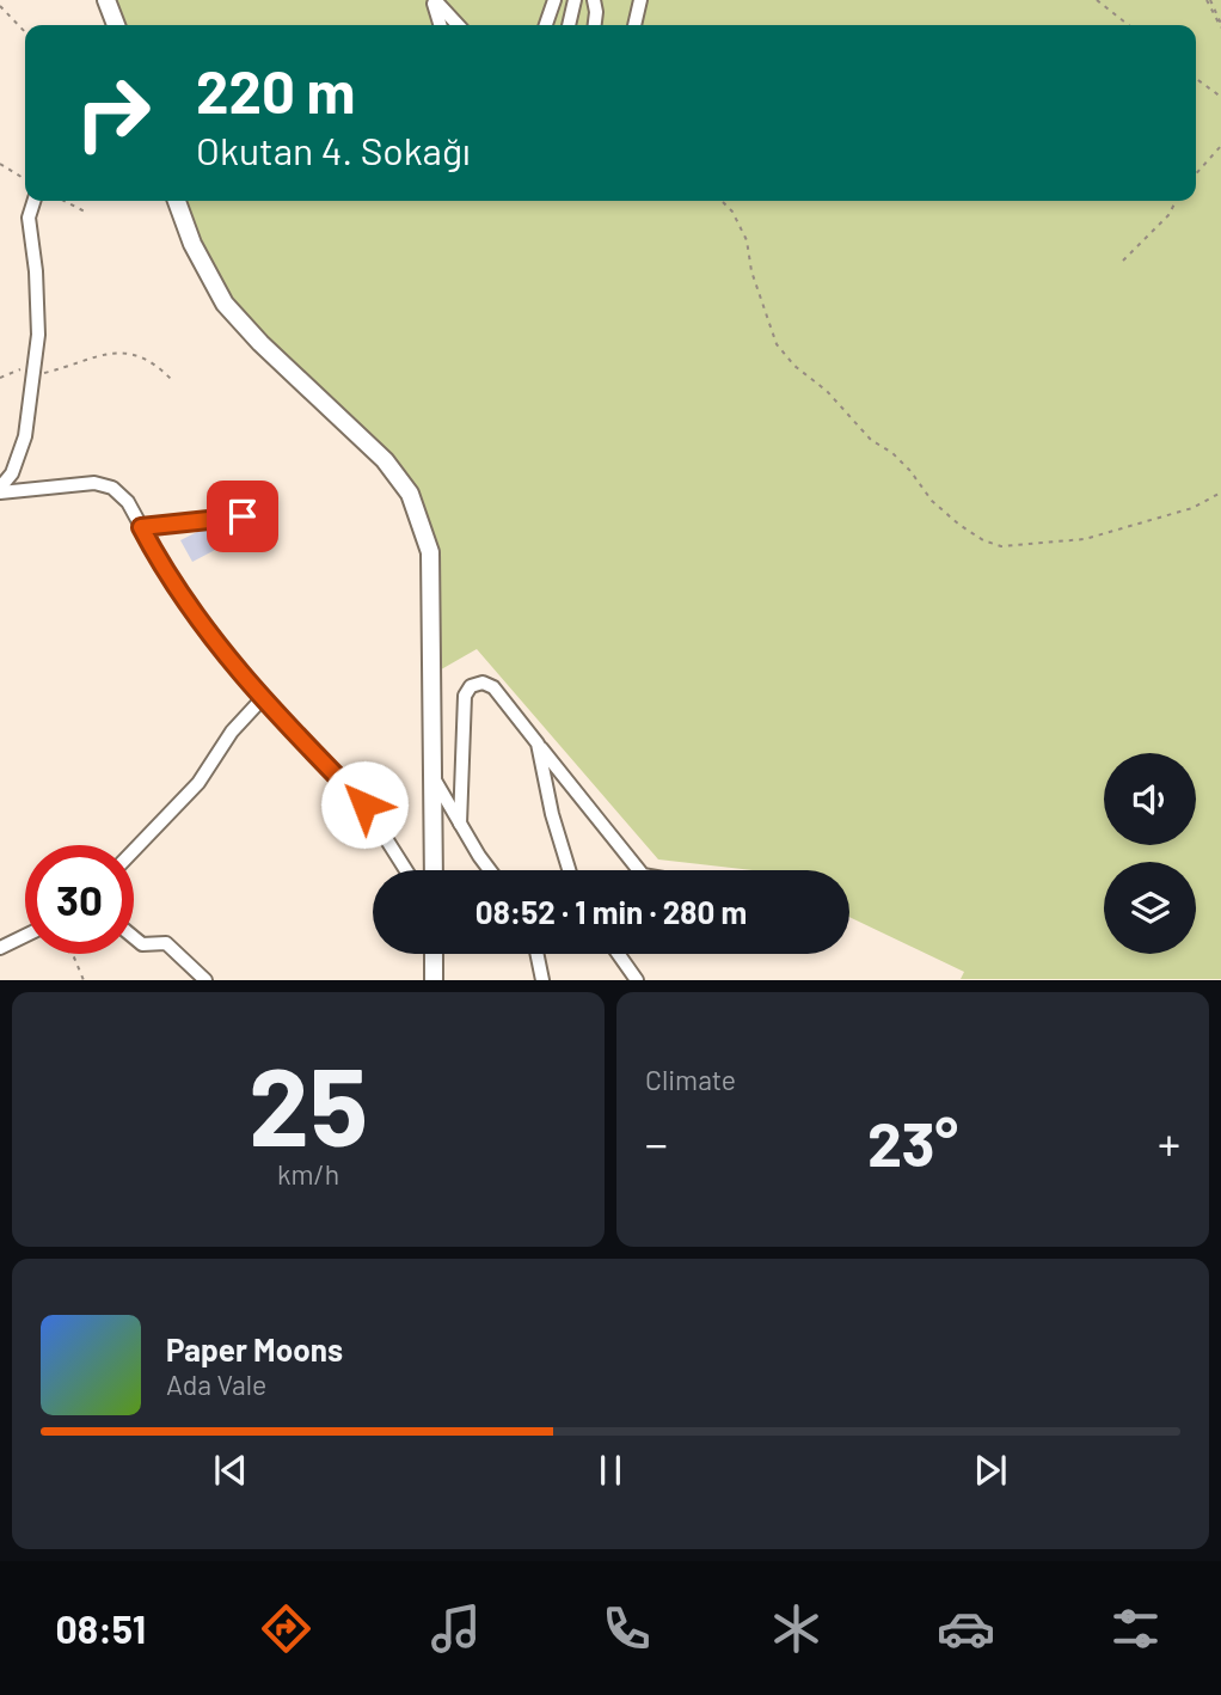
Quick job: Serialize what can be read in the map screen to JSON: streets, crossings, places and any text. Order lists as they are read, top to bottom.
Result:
{
  "page": {
    "turn": ["220 m", "Okutan 4. Sokağı"],
    "limit": "30",
    "trip": "08:52 · 1 min · 280 m",
    "tile": [
      ["25", "km/h"],
      "Climate"
    ],
    "heat": ["−", "23°", "+"],
    "song": ["Paper Moons", "Ada Vale"],
    "tabs": "08:51"
  }
}
